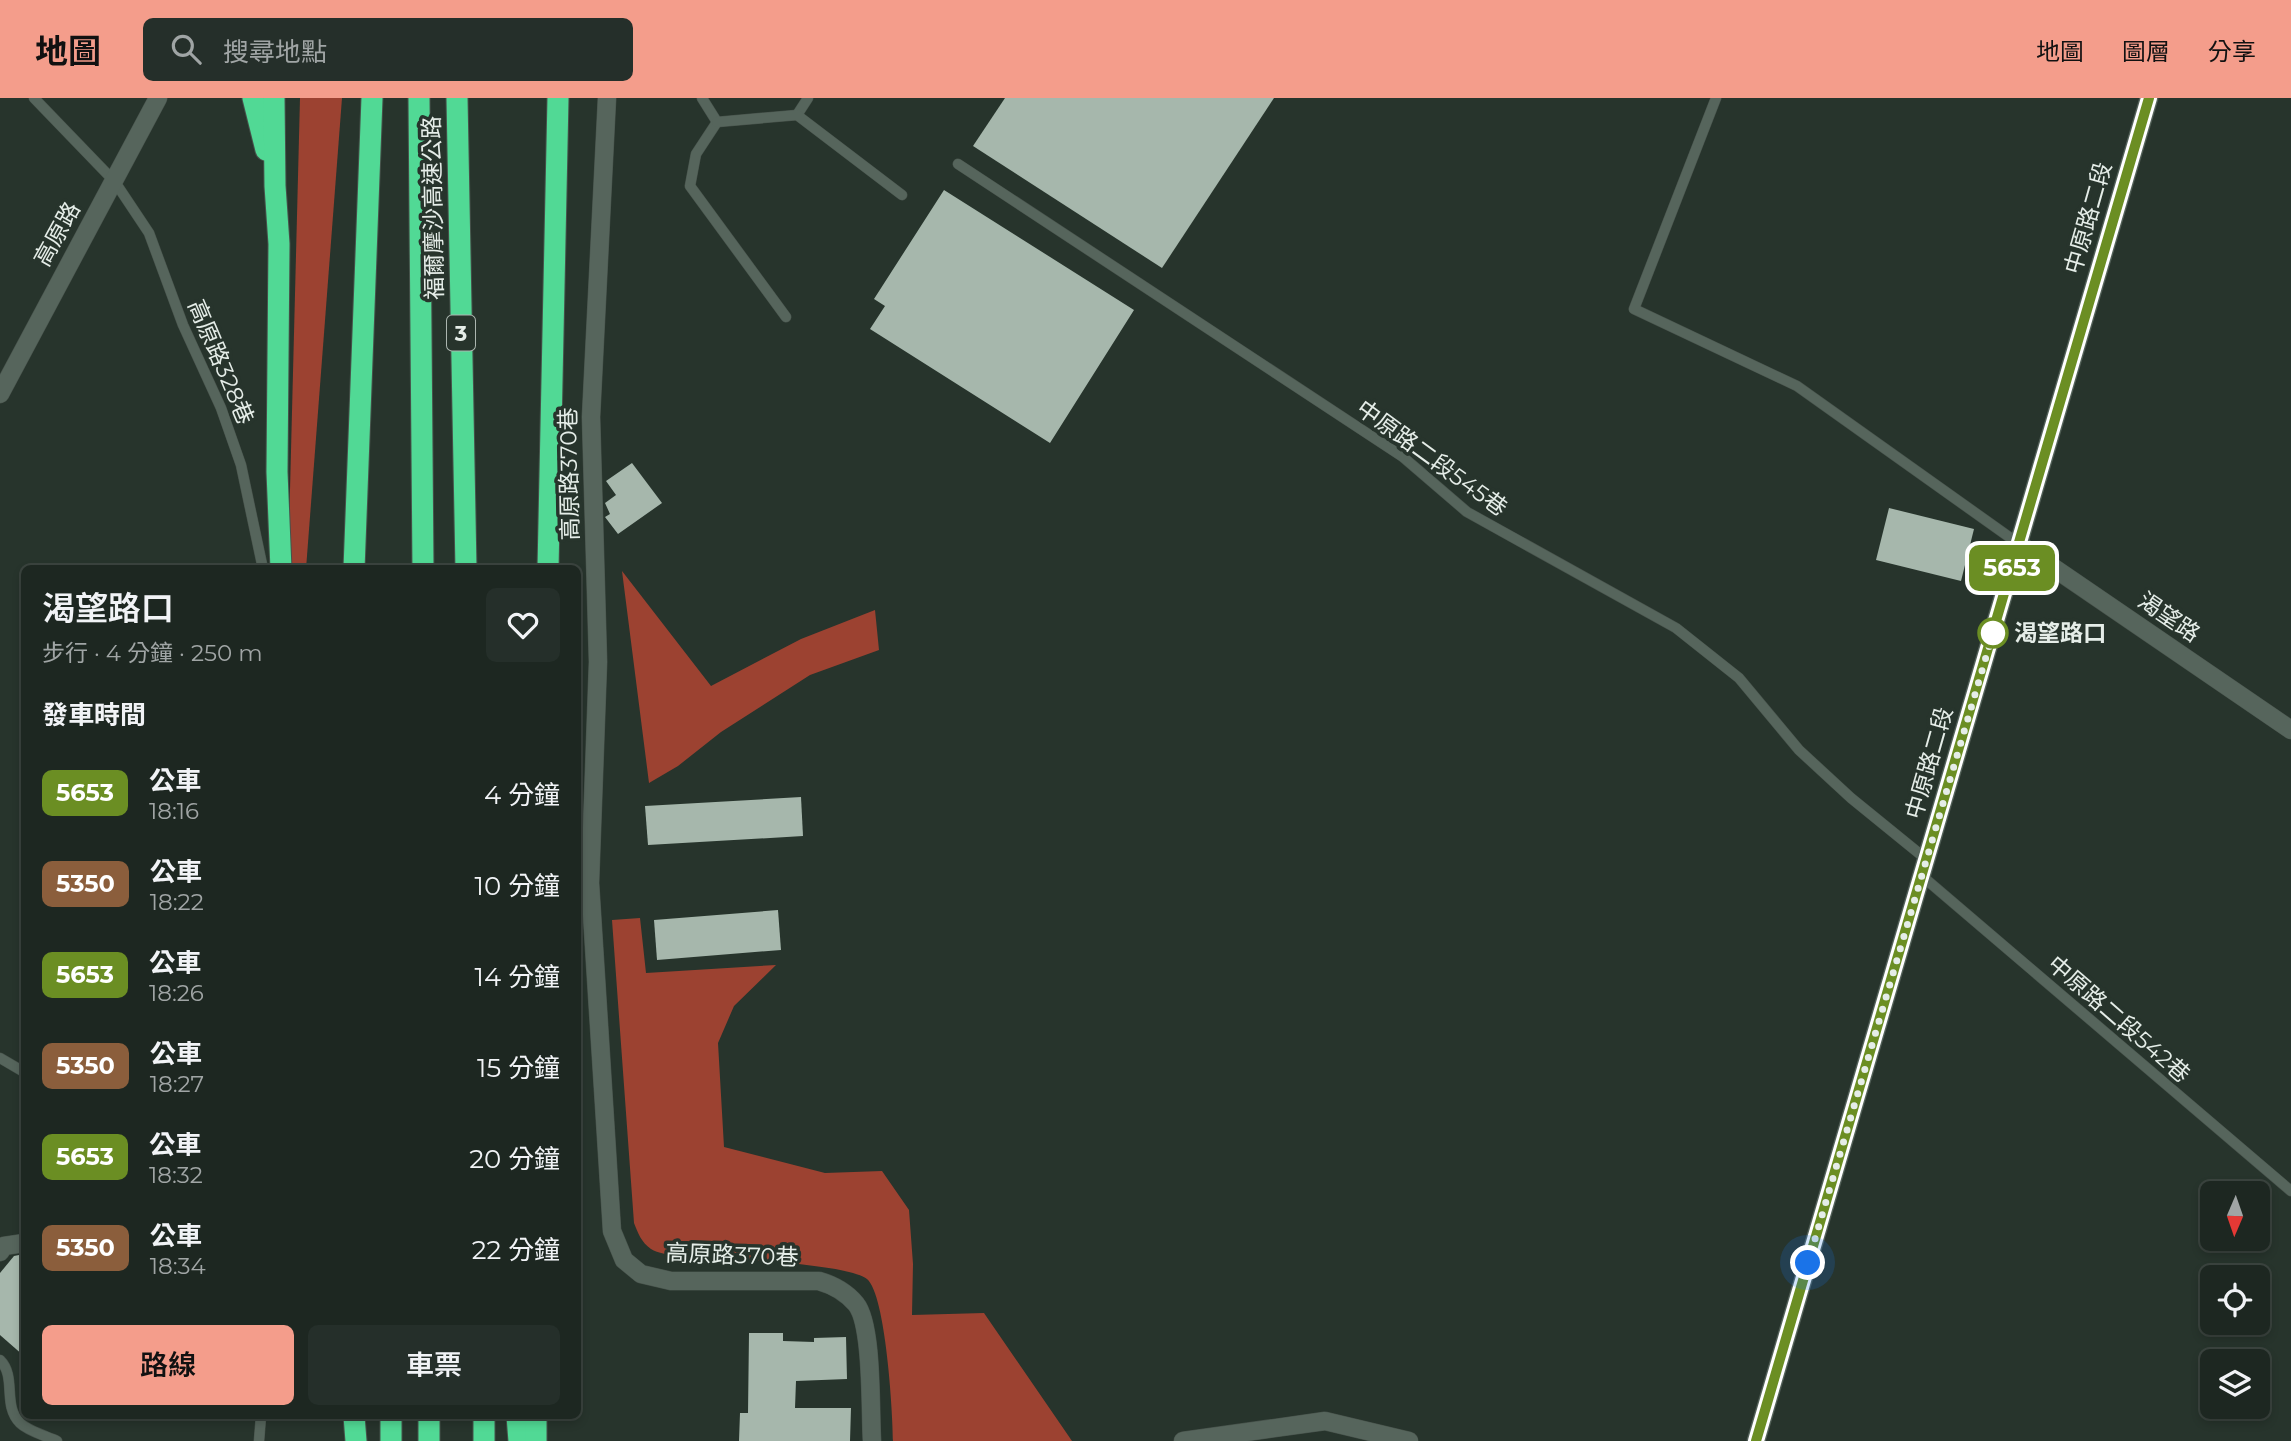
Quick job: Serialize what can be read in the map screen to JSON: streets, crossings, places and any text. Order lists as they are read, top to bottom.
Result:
{
  "streets": {
    "highway": ["福爾摩沙高速公路", "3"],
    "street": [
      "中原路二段",
      "高原路",
      "高原路370巷",
      "渴望路"
    ],
    "lane": ["高原路328巷", "中原路二段545巷", "中原路二段542巷"]
  },
  "crossings": [
    ["中原路二段", "中原路二段545巷"],
    ["中原路二段", "渴望路"],
    ["中原路二段", "中原路二段542巷"],
    ["高原路", "高原路328巷"],
    ["中原路二段545巷", "中原路二段542巷"]
  ],
  "places": ["渴望路口"],
  "lines": ["bus line 5653"],
  "north": "bottom",
  "page": {
    "header": "地圖",
    "search": "搜尋地點",
    "nav": ["地圖", "圖層", "分享"],
    "on_map": "5653",
    "heading": [
      ["渴望路口", "步行 · 4 分鐘 · 250 m"],
      "發車時間"
    ],
    "list": [
      {
        "mark": "5653",
        "name": "公車",
        "note": "18:16",
        "value": "4 分鐘"
      },
      {
        "mark": "5350",
        "name": "公車",
        "note": "18:22",
        "value": "10 分鐘"
      },
      {
        "mark": "5653",
        "name": "公車",
        "note": "18:26",
        "value": "14 分鐘"
      },
      {
        "mark": "5350",
        "name": "公車",
        "note": "18:27",
        "value": "15 分鐘"
      },
      {
        "mark": "5653",
        "name": "公車",
        "note": "18:32",
        "value": "20 分鐘"
      },
      {
        "mark": "5350",
        "name": "公車",
        "note": "18:34",
        "value": "22 分鐘"
      }
    ],
    "buttons": ["路線", "車票"]
  }
}
